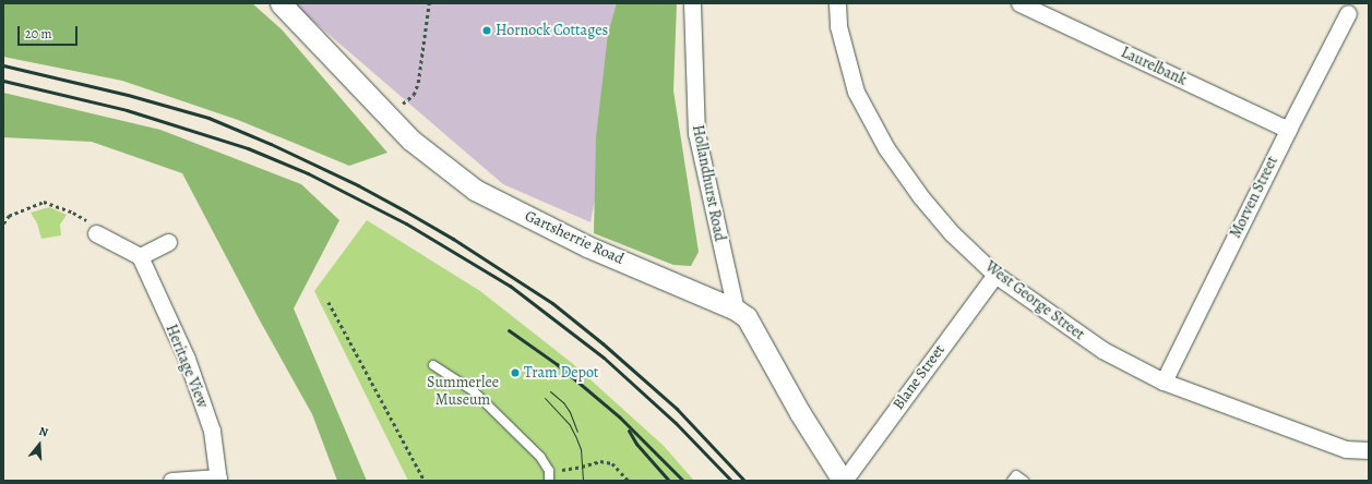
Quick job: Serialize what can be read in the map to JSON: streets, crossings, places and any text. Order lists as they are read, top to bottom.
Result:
{
  "streets": {
    "street": [
      "Laurelbank",
      "Hollandhurst Road",
      "Morven Street",
      "Gartsherrie Road",
      "West George Street",
      "Heritage View",
      "Blane Street"
    ]
  },
  "crossings": [
    ["Laurelbank", "Morven Street"],
    ["Hollandhurst Road", "Gartsherrie Road"],
    ["Morven Street", "West George Street"],
    ["Gartsherrie Road", "Blane Street"],
    ["West George Street", "Blane Street"]
  ],
  "parks": ["Summerlee Museum"],
  "places": ["Hornock Cottages", "Tram Depot"],
  "scale_bar": "20 m",
  "north": "top"
}
